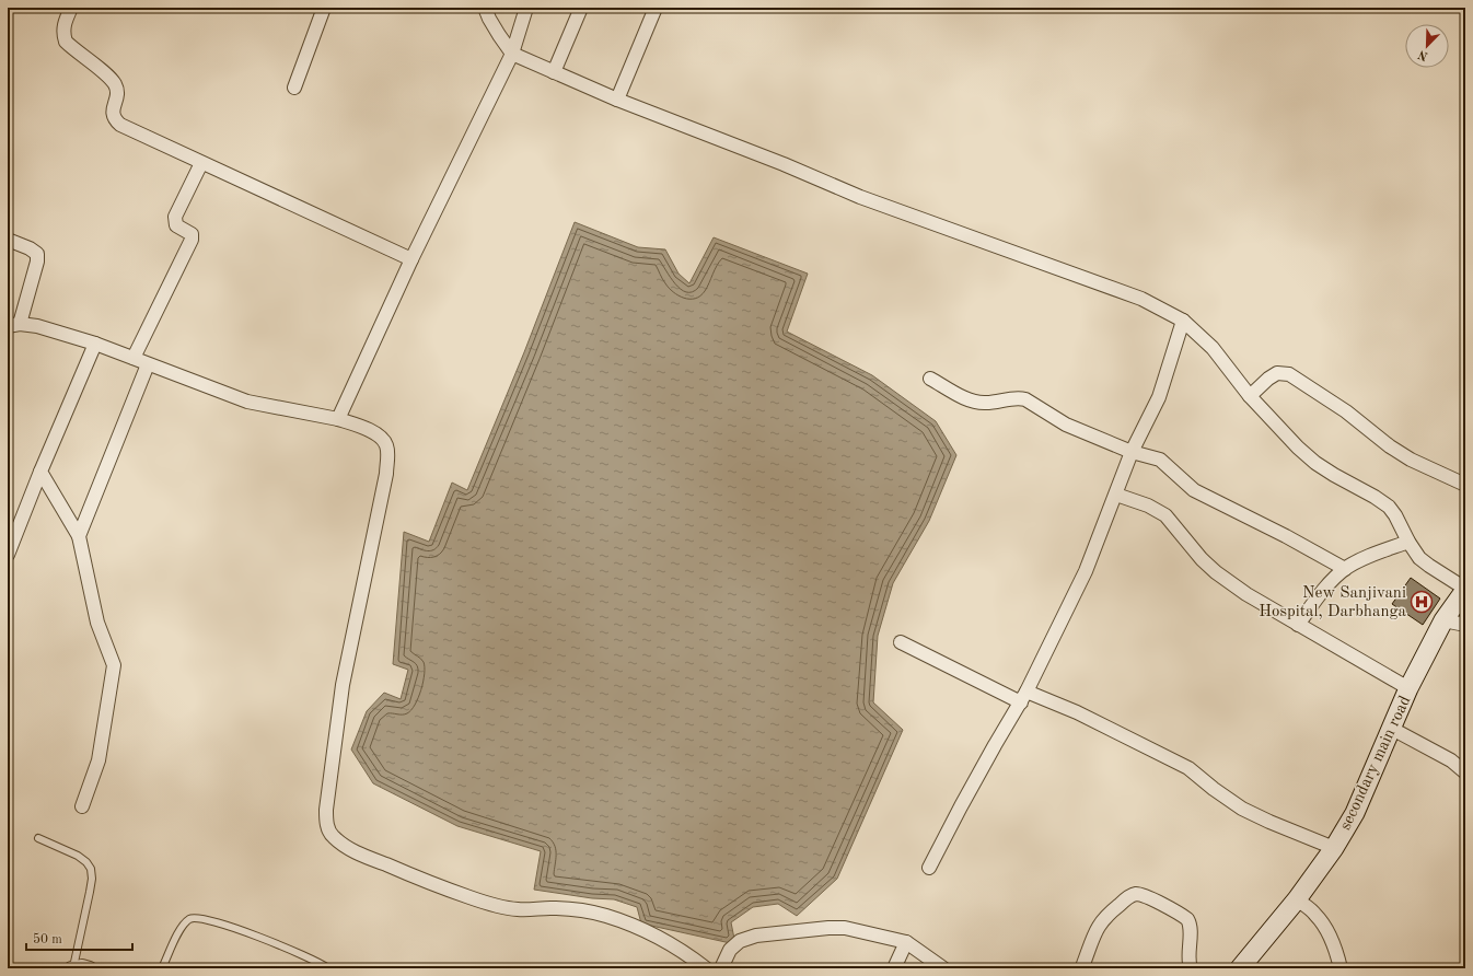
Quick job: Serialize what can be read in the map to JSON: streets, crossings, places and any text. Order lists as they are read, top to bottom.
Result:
{
  "streets": {
    "main road": ["secondary main road"]
  },
  "places": {
    "hospital": ["New Sanjivani Hospital, Darbhanga"]
  },
  "scale_bar": "50 m",
  "north": "bottom left"
}
